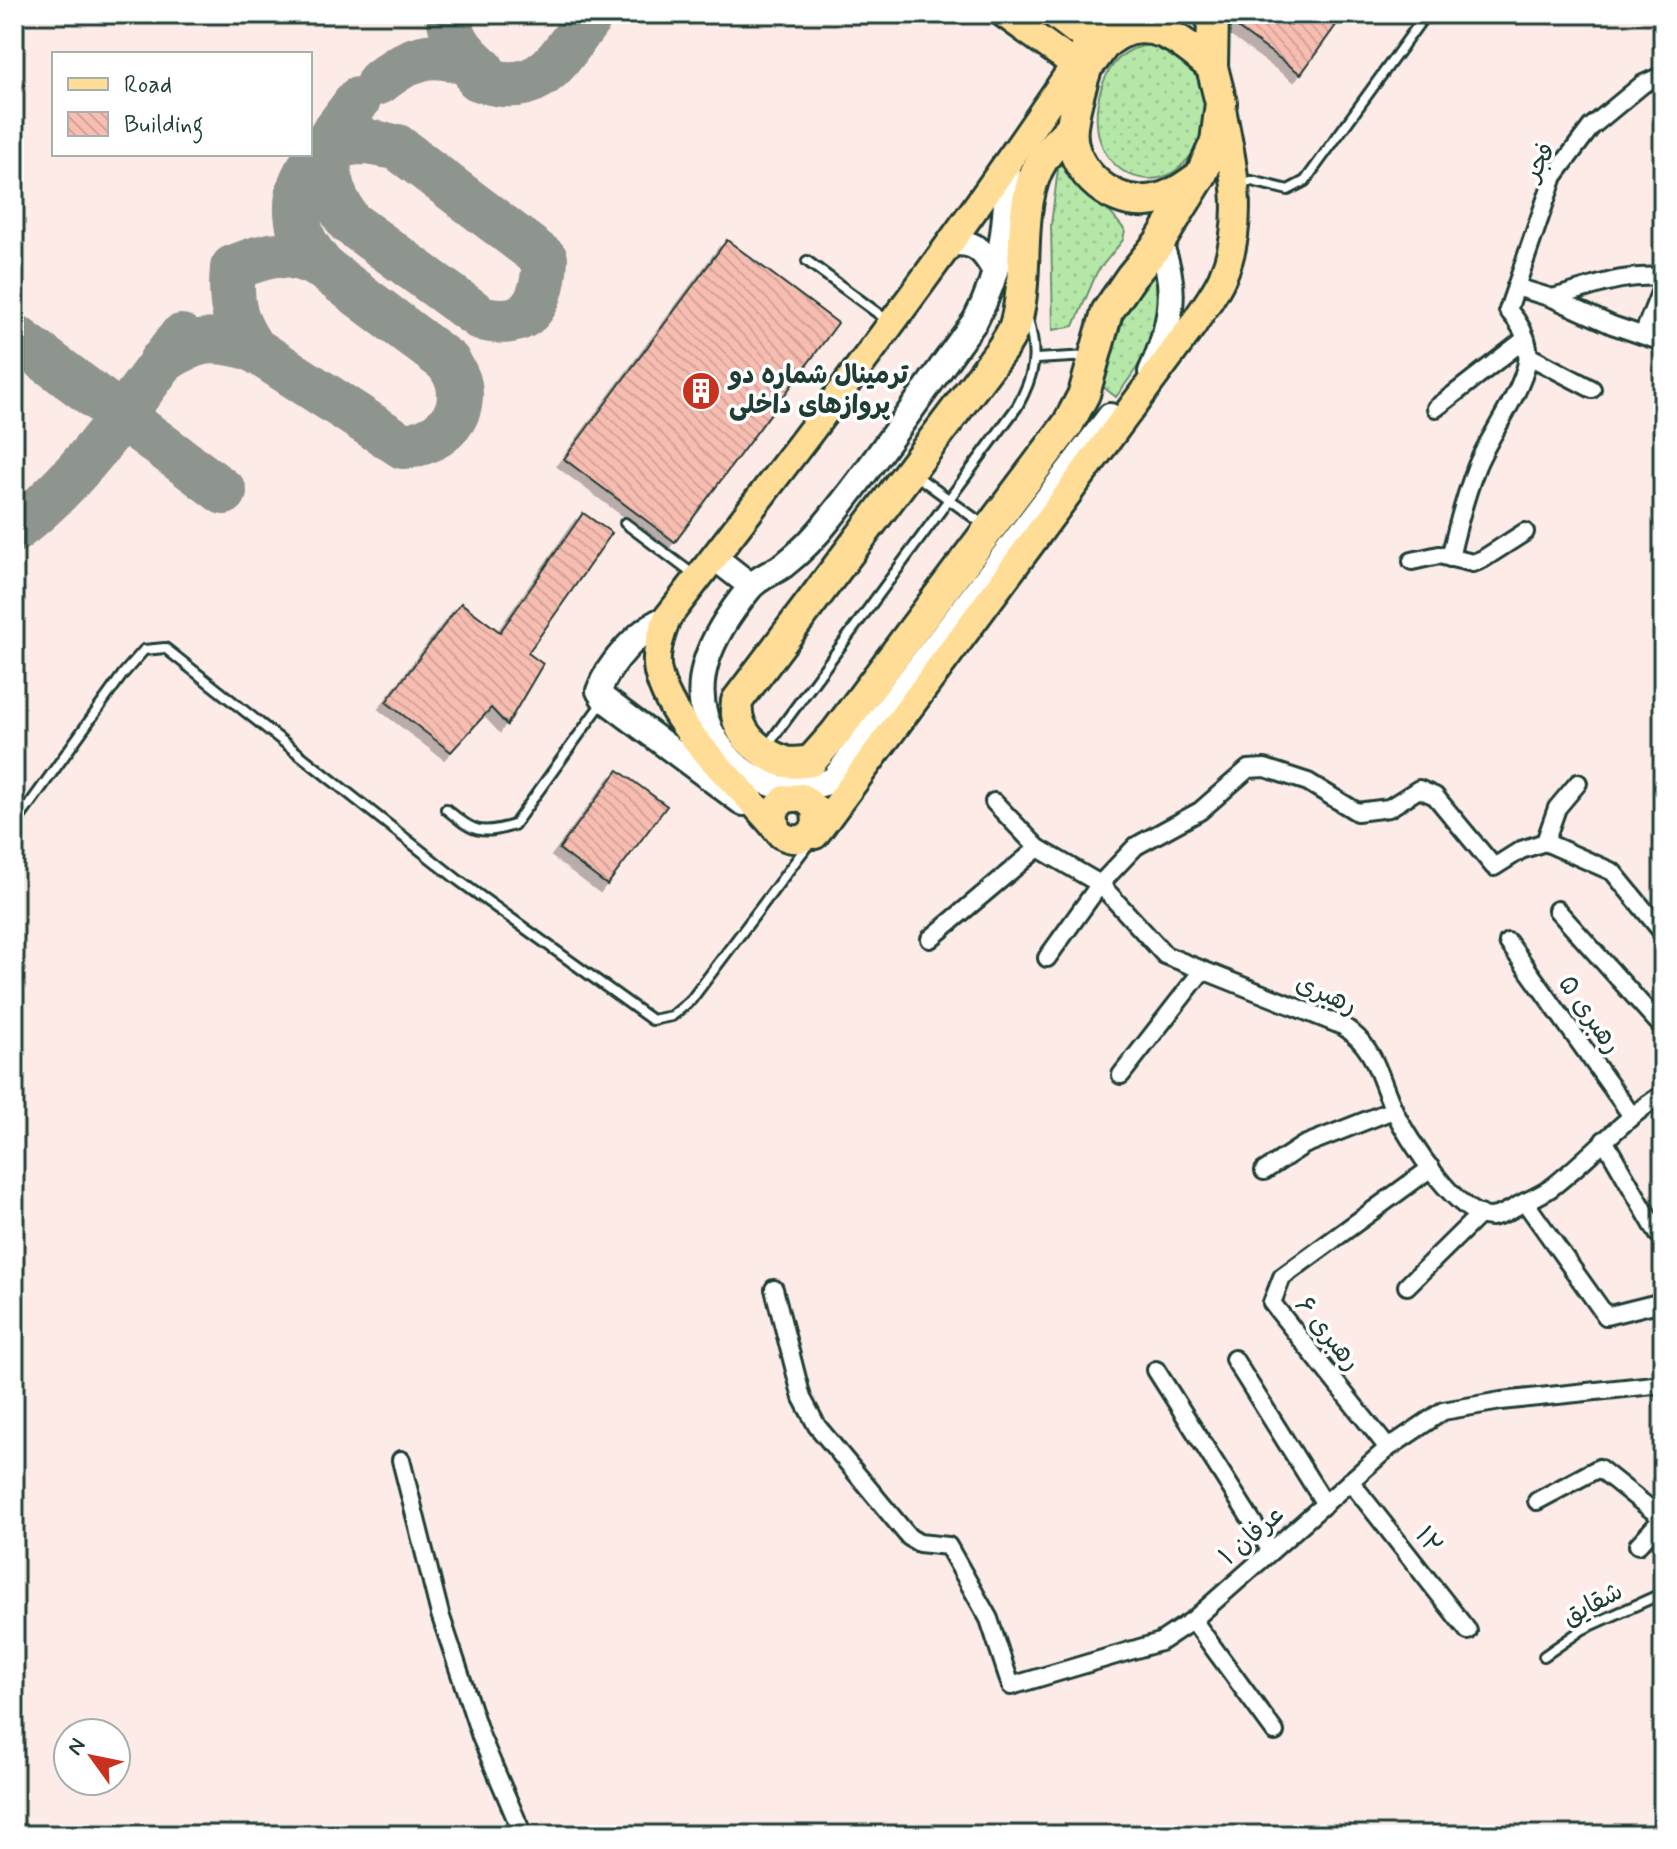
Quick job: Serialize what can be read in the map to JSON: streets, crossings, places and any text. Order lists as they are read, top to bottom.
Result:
{
  "streets": {
    "street": [
      "فجر",
      "رهبری",
      "رهبری ۵",
      "رهبری ۶",
      "عرفان ۱",
      "۱۲"
    ],
    "lane": ["شقایق"]
  },
  "crossings": [
    ["رهبری", "رهبری ۶"],
    ["رهبری ۶", "عرفان ۱"],
    ["عرفان ۱", "۱۲"]
  ],
  "places": {
    "building": ["ترمینال شماره دو پروازهای داخلی"]
  },
  "legend": ["Road", "Building"],
  "north": "top left"
}
